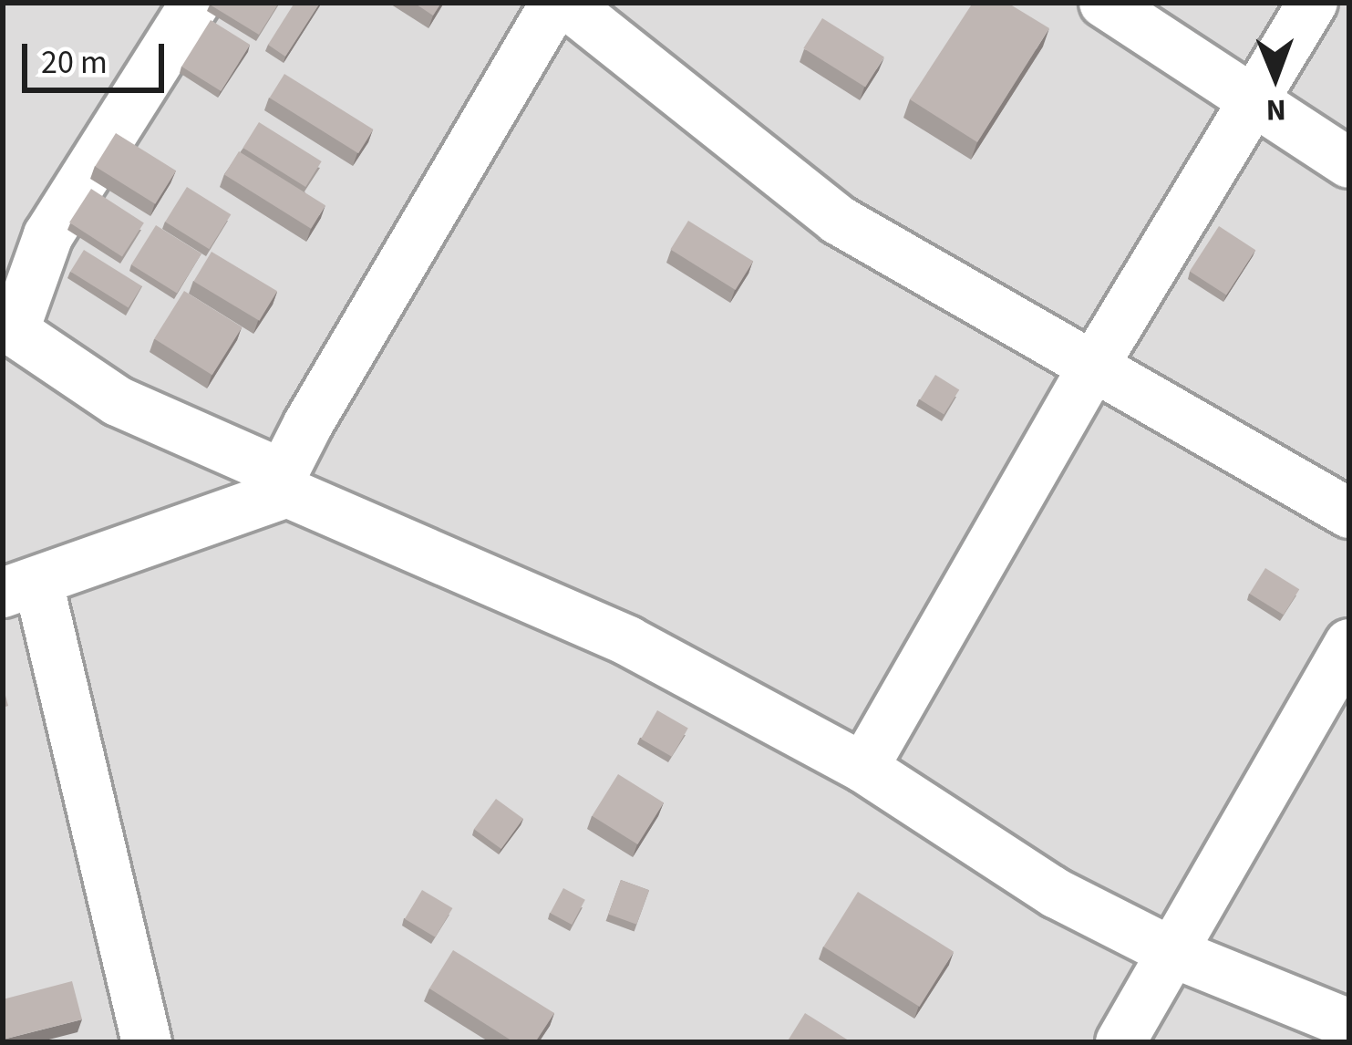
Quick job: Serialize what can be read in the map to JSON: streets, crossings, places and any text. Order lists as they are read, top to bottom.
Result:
{
  "scale_bar": "20 m",
  "north": "bottom"
}
